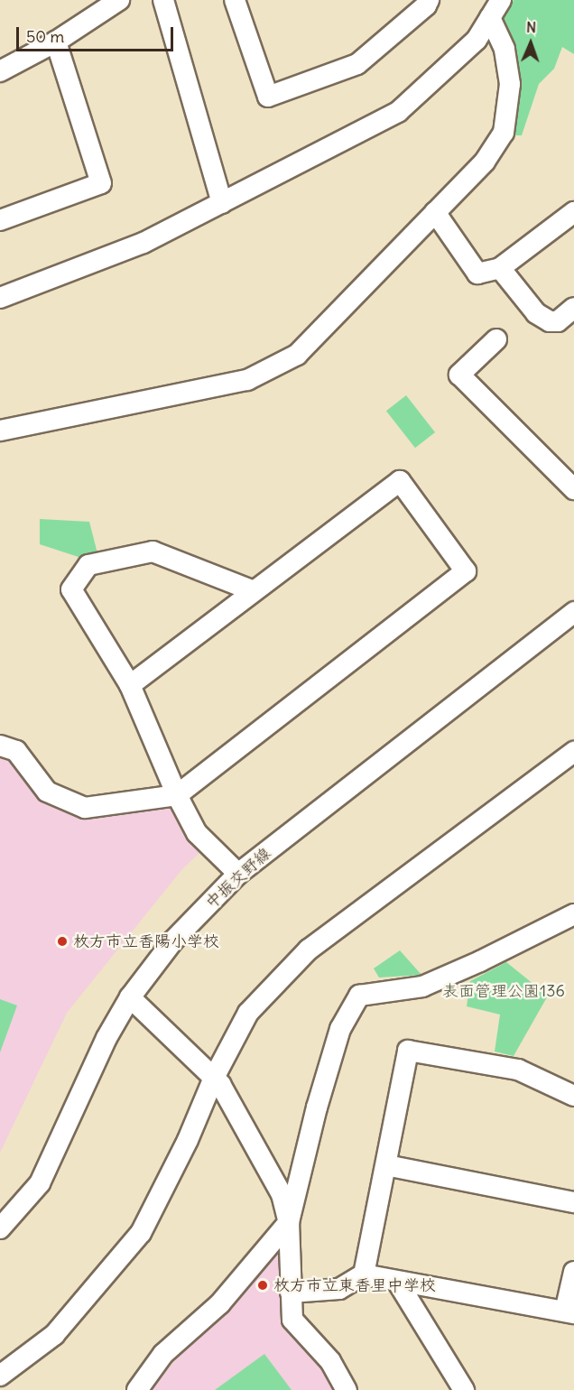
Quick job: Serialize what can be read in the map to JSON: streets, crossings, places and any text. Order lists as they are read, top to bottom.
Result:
{
  "streets": {
    "street": ["中振交野線"]
  },
  "parks": ["表面管理公園136"],
  "places": ["枚方市立香陽小学校", "枚方市立東香里中学校"],
  "scale_bar": "50 m",
  "north": "top"
}
